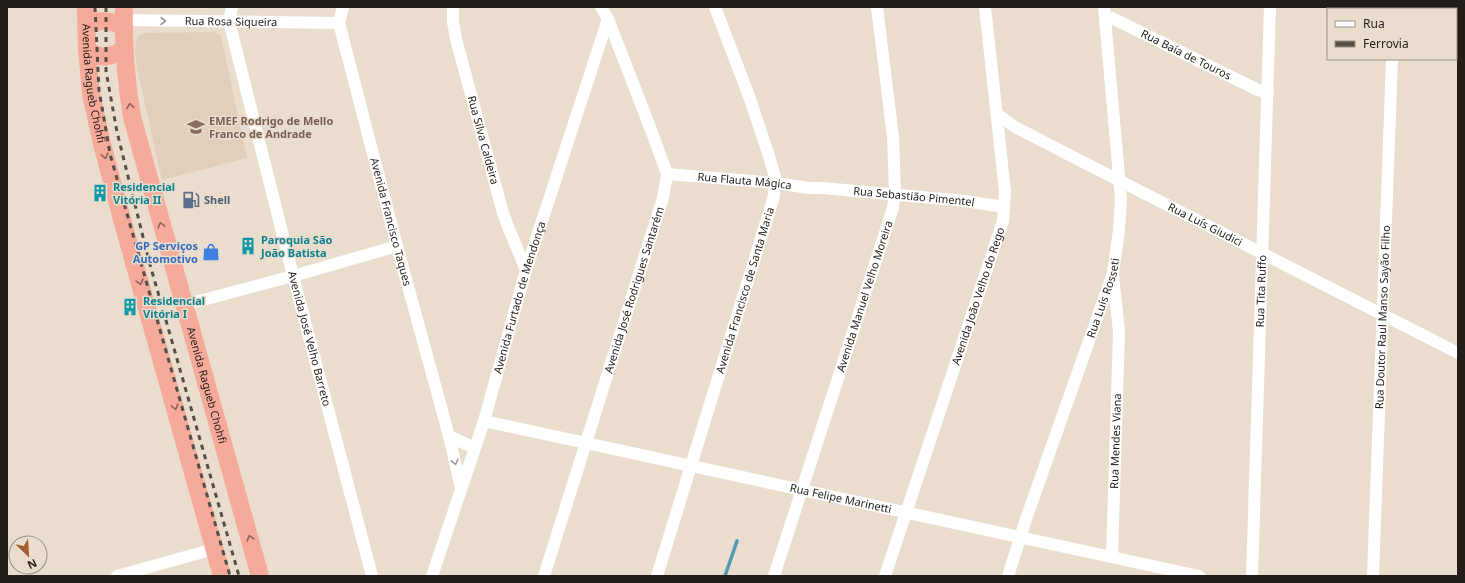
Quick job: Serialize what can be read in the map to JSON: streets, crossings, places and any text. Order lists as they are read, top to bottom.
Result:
{
  "streets": {
    "highway": ["Avenida Ragueb Chohfi"],
    "street": [
      "Rua Rosa Siqueira",
      "Rua Baía de Touros",
      "Rua Silva Caldeira",
      "Rua Flauta Mágica",
      "Rua Sebastião Pimentel",
      "Avenida Francisco Taques",
      "Rua Luís Giudici",
      "Avenida José Rodrigues Santarém",
      "Avenida Francisco de Santa Maria",
      "Rua Tita Ruffo",
      "Avenida Manuel Velho Moreira",
      "Avenida João Velho do Rego",
      "Avenida Furtado de Mendonça",
      "Rua Luís Rosseti",
      "Rua Doutor Raul Manso Sayão Filho",
      "Avenida José Velho Barreto",
      "Rua Mendes Viana",
      "Rua Felipe Marinetti"
    ]
  },
  "crossings": [
    ["Rua Rosa Siqueira", "Avenida Ragueb Chohfi"],
    ["Rua Rosa Siqueira", "Avenida Francisco Taques"],
    ["Rua Rosa Siqueira", "Avenida José Velho Barreto"],
    ["Rua Baía de Touros", "Rua Tita Ruffo"],
    ["Rua Baía de Touros", "Rua Luís Rosseti"],
    ["Rua Silva Caldeira", "Avenida Furtado de Mendonça"],
    ["Rua Flauta Mágica", "Rua Sebastião Pimentel"],
    ["Rua Flauta Mágica", "Avenida José Rodrigues Santarém"],
    ["Rua Flauta Mágica", "Avenida Francisco de Santa Maria"],
    ["Rua Sebastião Pimentel", "Avenida Manuel Velho Moreira"],
    ["Rua Sebastião Pimentel", "Avenida João Velho do Rego"],
    ["Avenida Francisco Taques", "Avenida Furtado de Mendonça"],
    ["Rua Luís Giudici", "Rua Tita Ruffo"],
    ["Rua Luís Giudici", "Avenida João Velho do Rego"],
    ["Rua Luís Giudici", "Rua Luís Rosseti"],
    ["Rua Luís Giudici", "Rua Doutor Raul Manso Sayão Filho"],
    ["Avenida José Rodrigues Santarém", "Avenida Furtado de Mendonça"],
    ["Avenida José Rodrigues Santarém", "Rua Felipe Marinetti"],
    ["Avenida Francisco de Santa Maria", "Rua Felipe Marinetti"],
    ["Avenida Manuel Velho Moreira", "Rua Felipe Marinetti"],
    ["Avenida João Velho do Rego", "Rua Felipe Marinetti"],
    ["Avenida Furtado de Mendonça", "Rua Felipe Marinetti"],
    ["Rua Luís Rosseti", "Rua Mendes Viana"],
    ["Rua Luís Rosseti", "Rua Felipe Marinetti"],
    ["Rua Mendes Viana", "Rua Felipe Marinetti"]
  ],
  "one_way": ["Rua Rosa Siqueira"],
  "places": {
    "school or university": ["EMEF Rodrigo de Mello Franco de Andrade"],
    "building": ["Residencial Vitória II", "Paroquia São João Batista", "Residencial Vitória I"],
    "fuel station": ["Shell"],
    "shop": ["GP Serviços Automotivo"]
  },
  "legend": ["Rua", "Ferrovia"],
  "north": "bottom right"
}
